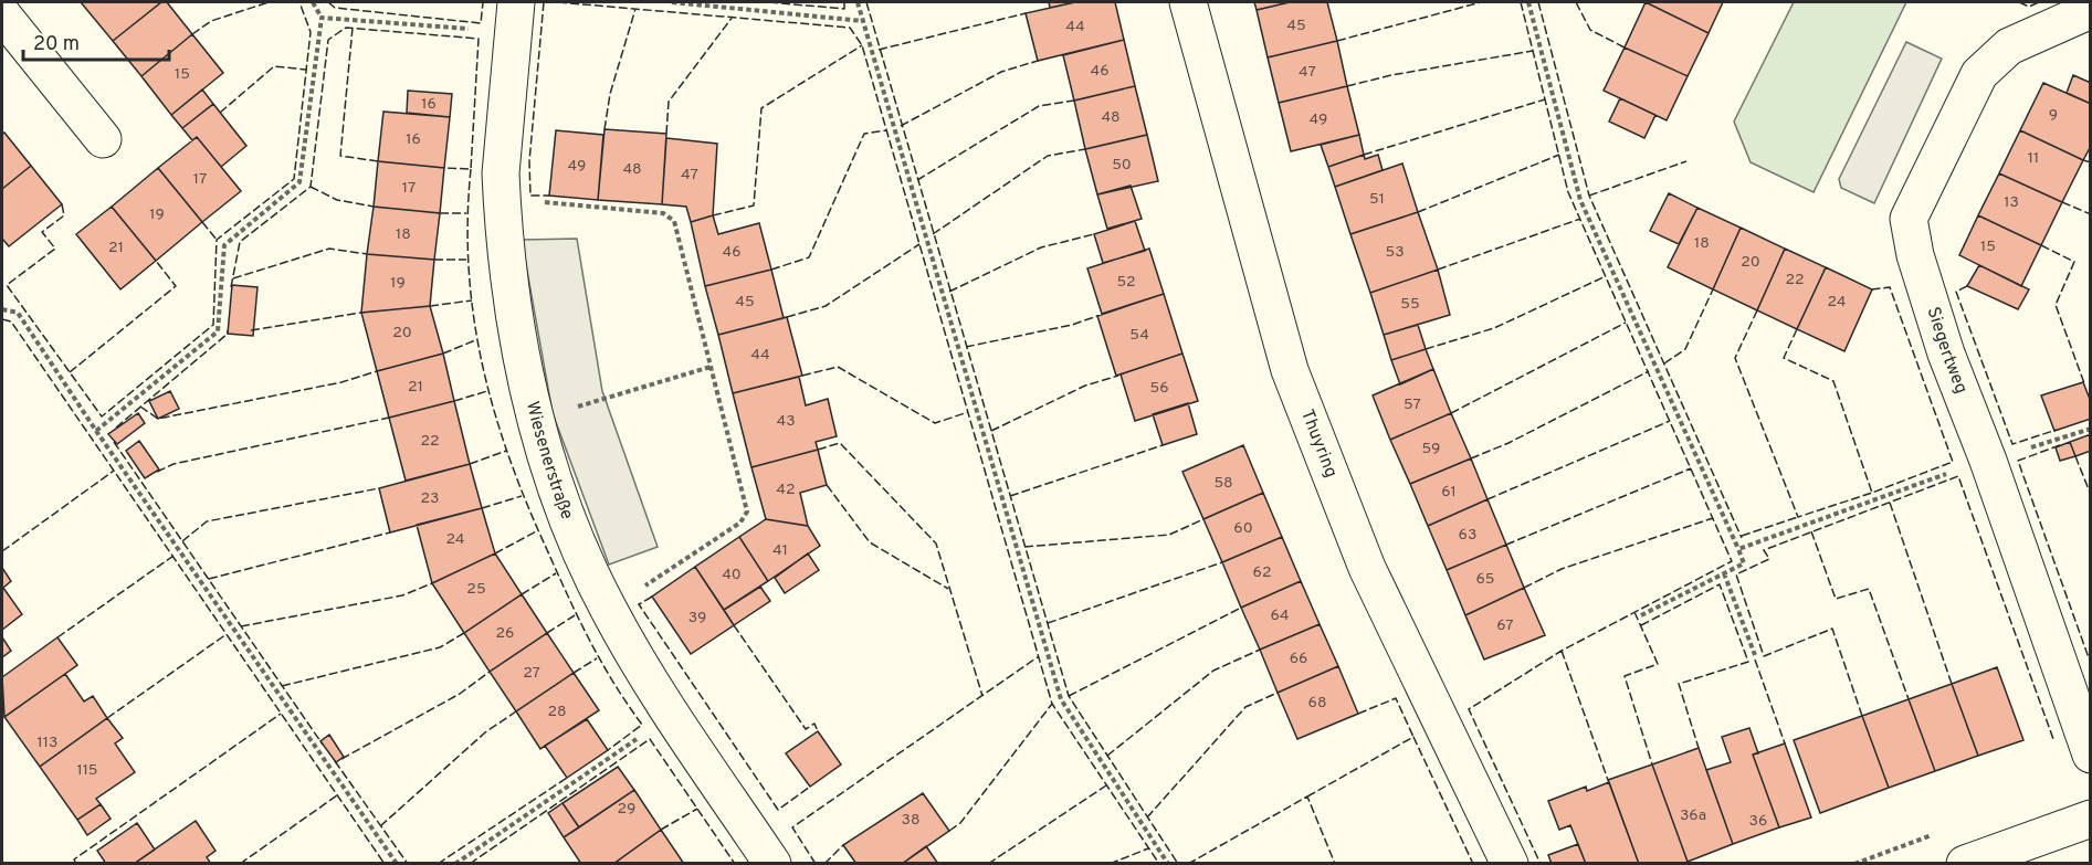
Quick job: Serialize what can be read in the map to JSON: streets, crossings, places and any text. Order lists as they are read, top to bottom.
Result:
{
  "streets": {
    "street": ["Siegertweg", "Thuyring", "Wiesenerstraße"]
  },
  "house_numbers": [
    "45",
    "44",
    "46",
    "47",
    "15",
    "16",
    "9",
    "48",
    "49",
    "16",
    "11",
    "50",
    "49",
    "48",
    "47",
    "17",
    "17",
    "51",
    "13",
    "19",
    "18",
    "18",
    "15",
    "21",
    "46",
    "53",
    "20",
    "22",
    "52",
    "19",
    "45",
    "24",
    "55",
    "20",
    "54",
    "44",
    "21",
    "56",
    "57",
    "43",
    "22",
    "59",
    "58",
    "42",
    "61",
    "23",
    "60",
    "63",
    "24",
    "41",
    "62",
    "40",
    "65",
    "25",
    "64",
    "39",
    "67",
    "26",
    "66",
    "27",
    "68",
    "28",
    "113",
    "115",
    "29",
    "36a",
    "38",
    "36"
  ],
  "scale_bar": "20 m"
}
